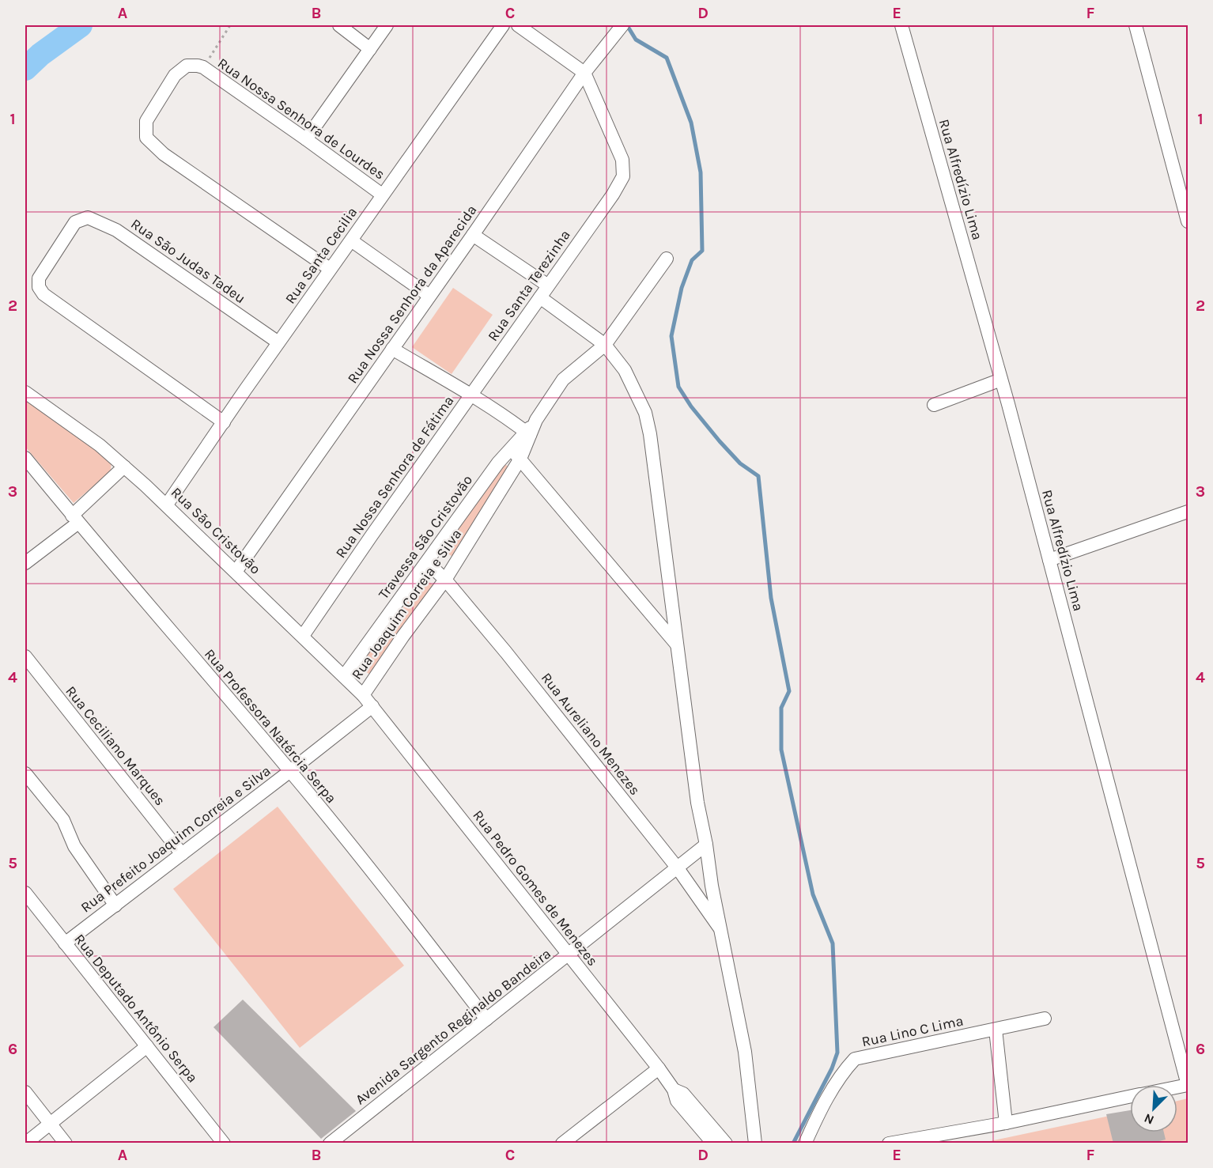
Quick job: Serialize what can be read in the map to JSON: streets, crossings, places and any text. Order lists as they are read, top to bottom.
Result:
{
  "streets": {
    "street": [
      "Rua Nossa Senhora de Lourdes",
      "Rua Alfredízio Lima",
      "Rua Santa Cecilia",
      "Rua São Judas Tadeu",
      "Rua Santa Terezinha",
      "Rua Nossa Senhora da Aparecida",
      "Rua Nossa Senhora de Fátima",
      "Rua São Cristovão",
      "Travessa São Cristovão",
      "Rua Joaquim Correia e Silva",
      "Rua Professora Natércia Serpa",
      "Rua Aureliano Menezes",
      "Rua Ceciliano Marques",
      "Rua Prefeito Joaquim Correia e Silva",
      "Rua Pedro Gomes de Menezes",
      "Rua Deputado Antônio Serpa",
      "Avenida Sargento Reginaldo Bandeira",
      "Rua Lino C Lima"
    ]
  },
  "crossings": [
    ["Rua Nossa Senhora de Lourdes", "Rua Santa Cecilia"],
    ["Rua Santa Cecilia", "Rua São Judas Tadeu"],
    ["Rua Santa Cecilia", "Rua São Cristovão"],
    ["Rua Santa Terezinha", "Rua Nossa Senhora da Aparecida"],
    ["Rua Santa Terezinha", "Rua Nossa Senhora de Fátima"],
    ["Rua Nossa Senhora da Aparecida", "Rua São Cristovão"],
    ["Rua Nossa Senhora de Fátima", "Rua São Cristovão"],
    ["Rua Nossa Senhora de Fátima", "Travessa São Cristovão"],
    ["Rua São Cristovão", "Travessa São Cristovão"],
    ["Rua São Cristovão", "Rua Joaquim Correia e Silva"],
    ["Rua São Cristovão", "Rua Prefeito Joaquim Correia e Silva"],
    ["Rua São Cristovão", "Rua Pedro Gomes de Menezes"],
    ["Travessa São Cristovão", "Rua Joaquim Correia e Silva"],
    ["Travessa São Cristovão", "Rua Aureliano Menezes"],
    ["Rua Joaquim Correia e Silva", "Rua Aureliano Menezes"],
    ["Rua Professora Natércia Serpa", "Rua Prefeito Joaquim Correia e Silva"],
    ["Rua Professora Natércia Serpa", "Avenida Sargento Reginaldo Bandeira"],
    ["Rua Aureliano Menezes", "Avenida Sargento Reginaldo Bandeira"],
    ["Rua Ceciliano Marques", "Rua Prefeito Joaquim Correia e Silva"],
    ["Rua Prefeito Joaquim Correia e Silva", "Rua Pedro Gomes de Menezes"],
    ["Rua Prefeito Joaquim Correia e Silva", "Rua Deputado Antônio Serpa"],
    ["Rua Pedro Gomes de Menezes", "Avenida Sargento Reginaldo Bandeira"]
  ],
  "north": "bottom left",
  "grid": {
    "columns": [
      "A",
      "B",
      "C",
      "D",
      "E",
      "F"
    ],
    "rows": [
      "1",
      "2",
      "3",
      "4",
      "5",
      "6"
    ]
  }
}
